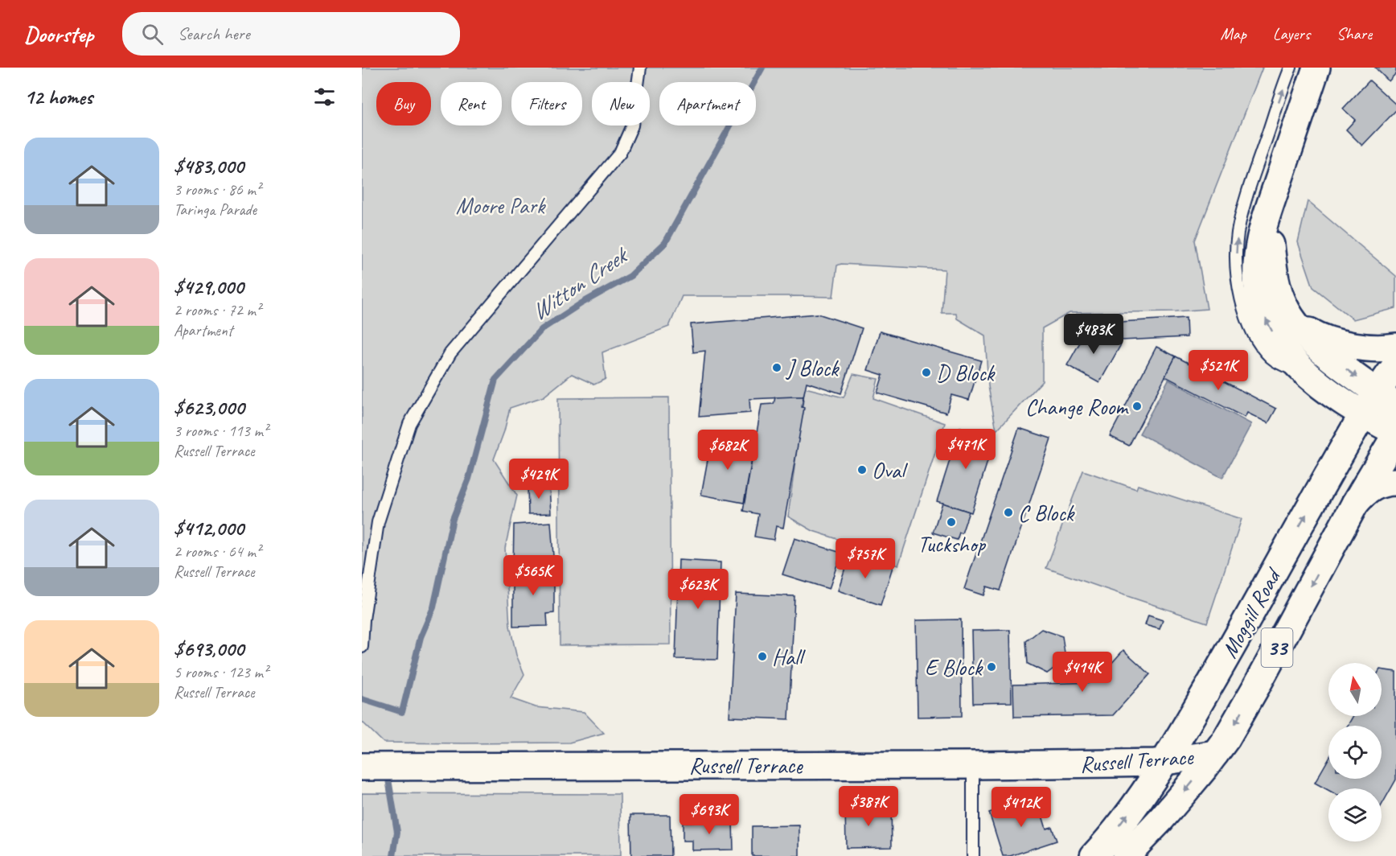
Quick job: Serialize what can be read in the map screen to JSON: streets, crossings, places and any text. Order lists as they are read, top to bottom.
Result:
{
  "streets": {
    "main road": ["Moggill Road", "33", "Russell Terrace"]
  },
  "crossings": [
    ["Moggill Road", "Russell Terrace"]
  ],
  "water": ["Witton Creek"],
  "parks": ["Moore Park"],
  "places": [
    "J Block",
    "D Block",
    "Change Room",
    "Oval",
    "C Block",
    "Tuckshop",
    "Hall",
    "E Block"
  ],
  "north": "top",
  "page": {
    "header": "Doorstep",
    "search": "Search here",
    "nav": ["Map", "Layers", "Share"],
    "heading": "12 homes",
    "chip": [
      "Buy",
      "Rent",
      "Filters",
      "New",
      "Apartment"
    ],
    "list": [
      {
        "name": "$483,000",
        "note": "3 rooms · 86 m² · Taringa Parade"
      },
      {
        "name": "$429,000",
        "note": "2 rooms · 72 m² · Apartment"
      },
      {
        "name": "$623,000",
        "note": "3 rooms · 113 m² · Russell Terrace"
      },
      {
        "name": "$412,000",
        "note": "2 rooms · 64 m² · Russell Terrace"
      },
      {
        "name": "$693,000",
        "note": "5 rooms · 123 m² · Russell Terrace"
      }
    ],
    "price": [
      "$483K",
      "$521K",
      "$471K",
      "$682K",
      "$429K",
      "$757K",
      "$565K",
      "$623K",
      "$414K",
      "$387K",
      "$412K",
      "$693K"
    ]
  }
}
